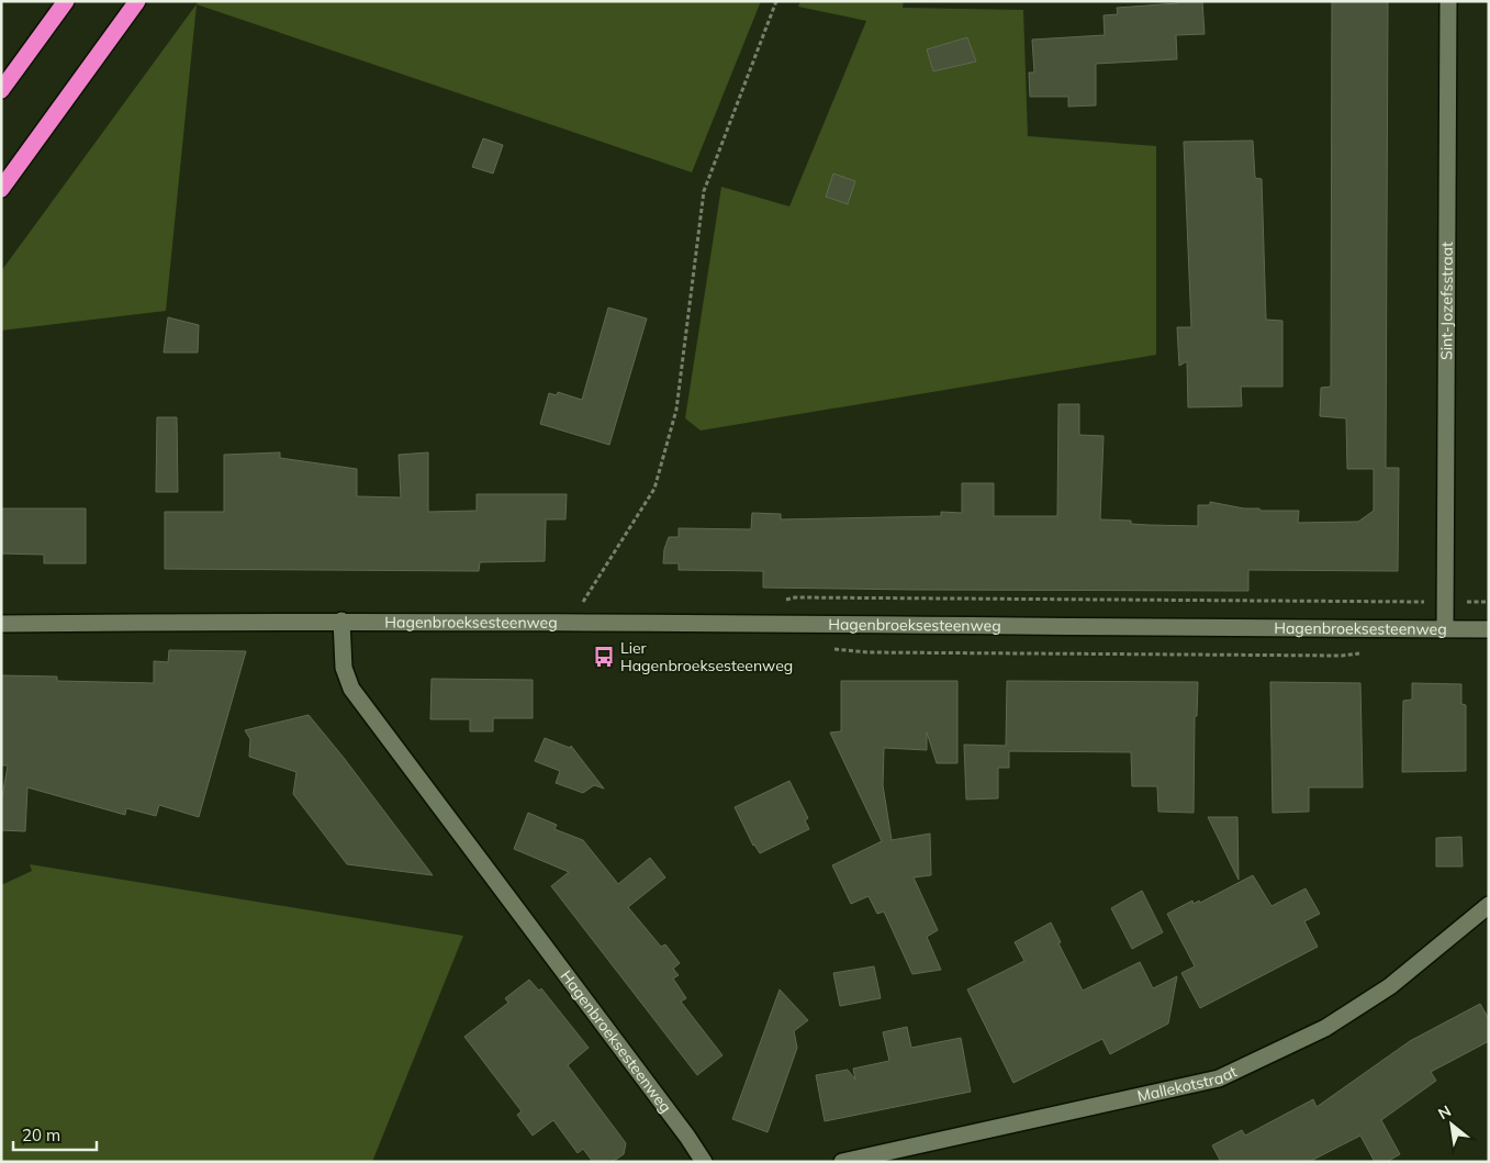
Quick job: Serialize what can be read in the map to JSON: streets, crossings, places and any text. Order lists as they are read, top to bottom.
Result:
{
  "streets": {
    "street": ["Sint-Jozefsstraat", "Hagenbroeksesteenweg", "Mallekotstraat"]
  },
  "crossings": [
    ["Sint-Jozefsstraat", "Hagenbroeksesteenweg"]
  ],
  "places": {
    "bus stop": ["Lier Hagenbroeksesteenweg"]
  },
  "scale_bar": "20 m",
  "north": "top left"
}
